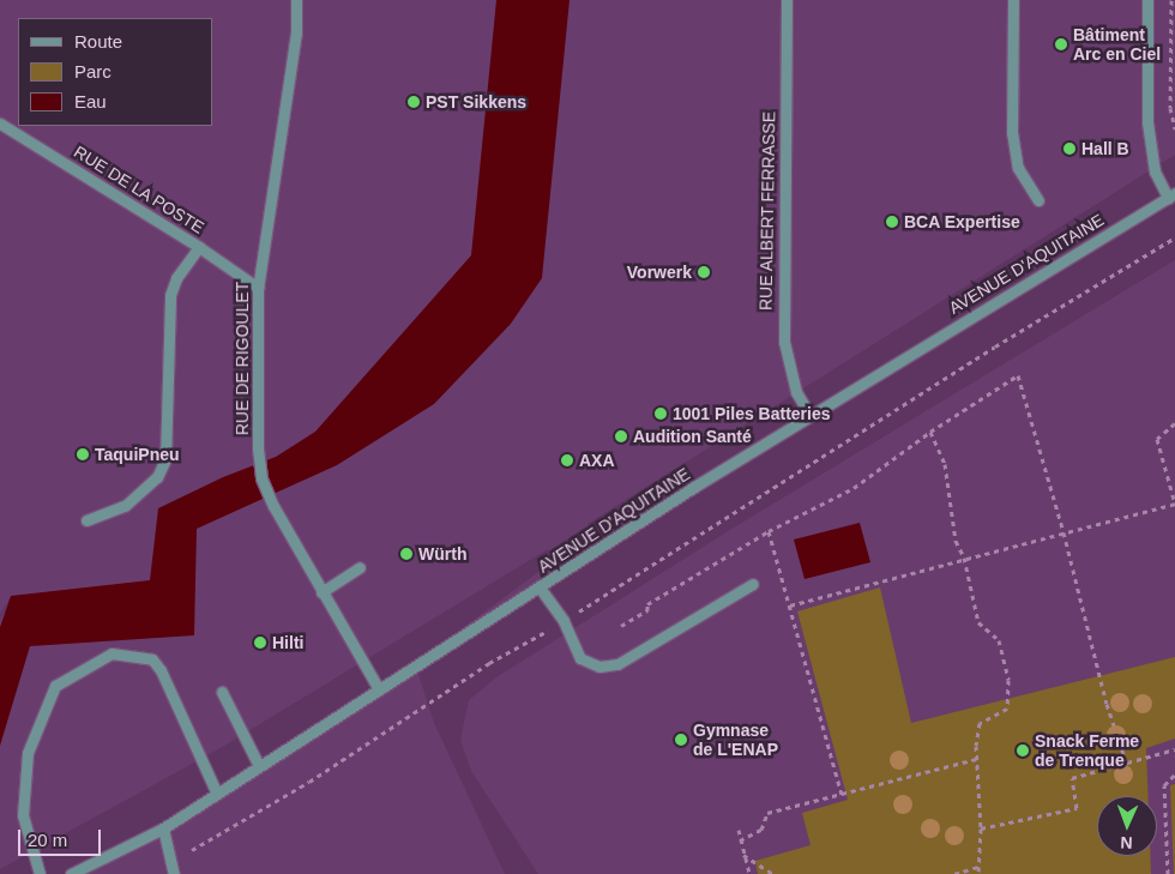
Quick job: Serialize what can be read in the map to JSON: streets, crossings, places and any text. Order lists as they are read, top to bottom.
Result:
{
  "streets": {
    "street": [
      "RUE DE LA POSTE",
      "RUE ALBERT FERRASSE",
      "AVENUE D'AQUITAINE",
      "RUE DE RIGOULET"
    ]
  },
  "crossings": [
    ["RUE DE LA POSTE", "RUE DE RIGOULET"],
    ["RUE ALBERT FERRASSE", "AVENUE D'AQUITAINE"],
    ["AVENUE D'AQUITAINE", "RUE DE RIGOULET"]
  ],
  "places": [
    "Bâtiment Arc en Ciel",
    "PST Sikkens",
    "Hall B",
    "BCA Expertise",
    "Vorwerk",
    "1001 Piles Batteries",
    "Audition Santé",
    "TaquiPneu",
    "AXA",
    "Würth",
    "Hilti",
    "Gymnase de L'ENAP",
    "Snack Ferme de Trenque"
  ],
  "legend": ["Route", "Parc", "Eau"],
  "scale_bar": "20 m",
  "north": "bottom"
}
